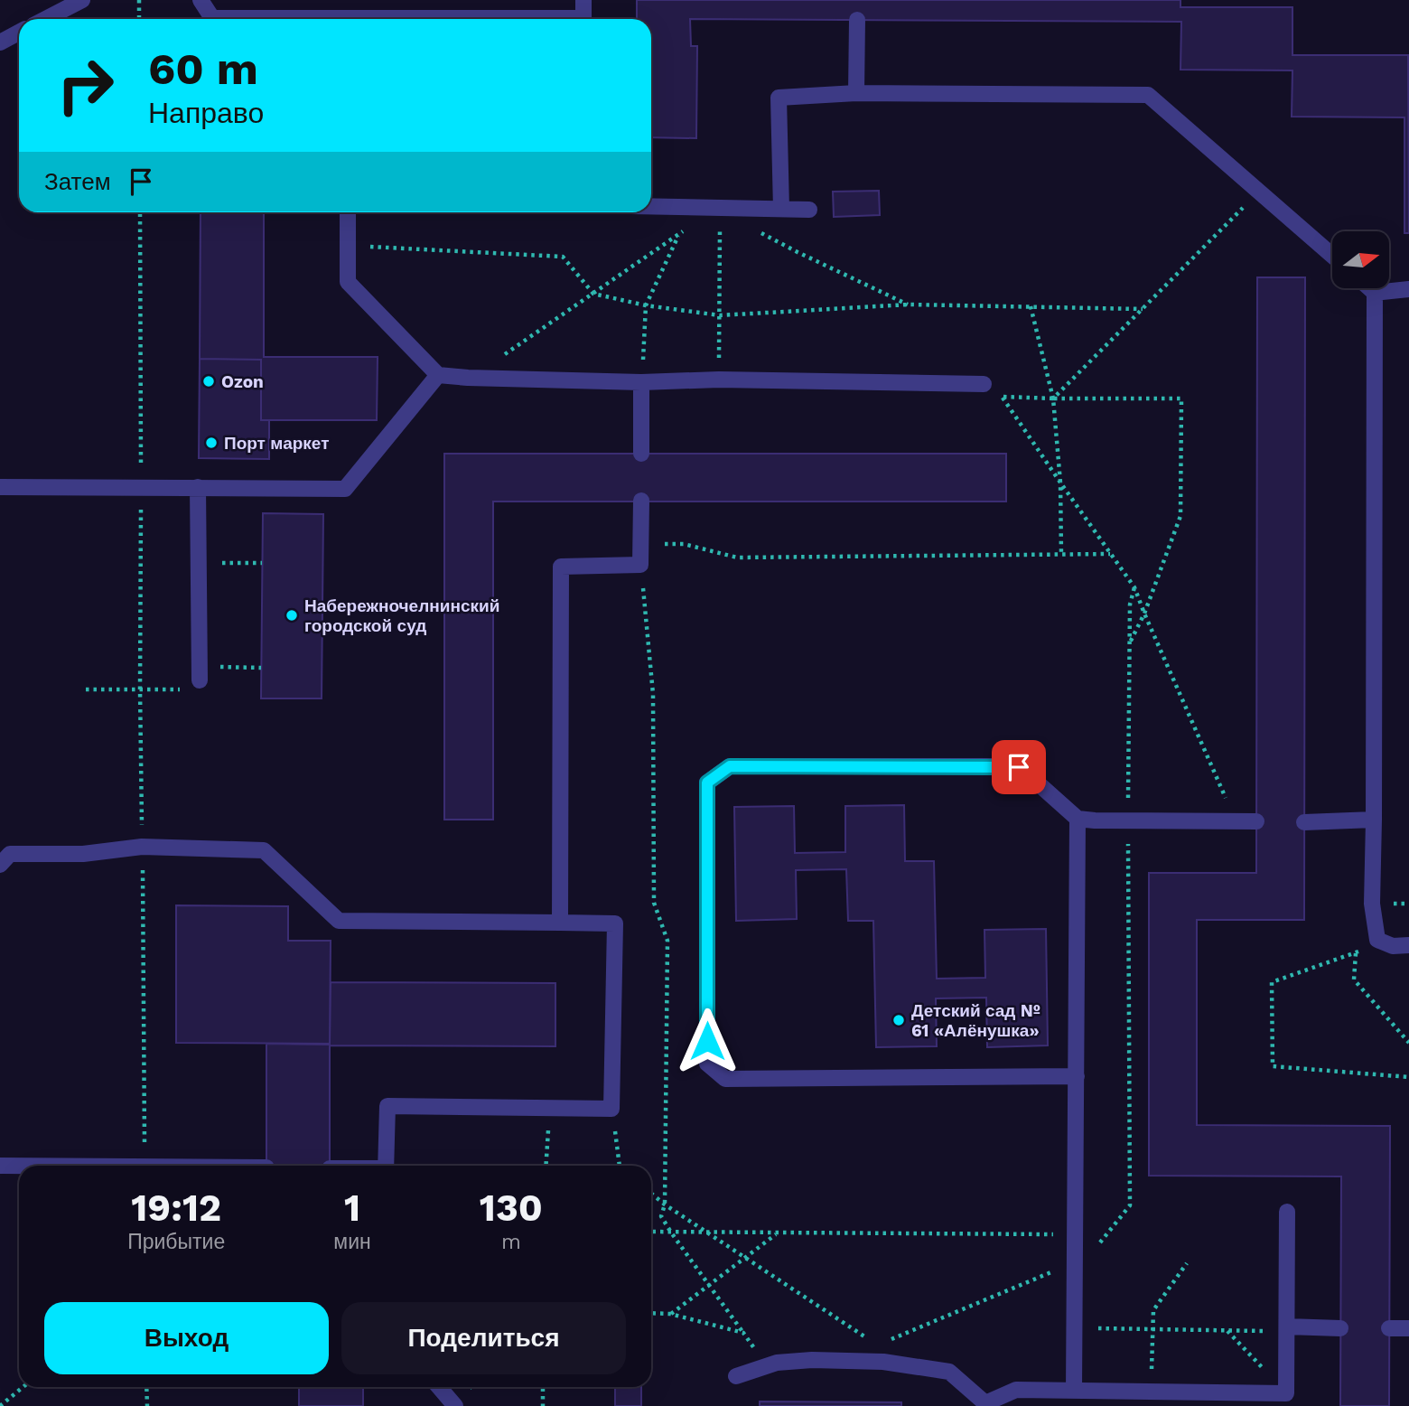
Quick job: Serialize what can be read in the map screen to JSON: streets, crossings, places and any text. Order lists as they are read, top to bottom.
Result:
{
  "places": [
    "Ozon",
    "Порт маркет",
    "Набережночелнинский городской суд",
    "Детский сад № 61 «Алёнушка»"
  ],
  "north": "right",
  "page": {
    "turn": ["60 m", "Направо"],
    "then": "Затем",
    "eta": [
      "19:12",
      "Прибытие",
      "1",
      "мин",
      "130",
      "m"
    ],
    "buttons": ["Выход", "Поделиться"]
  }
}
